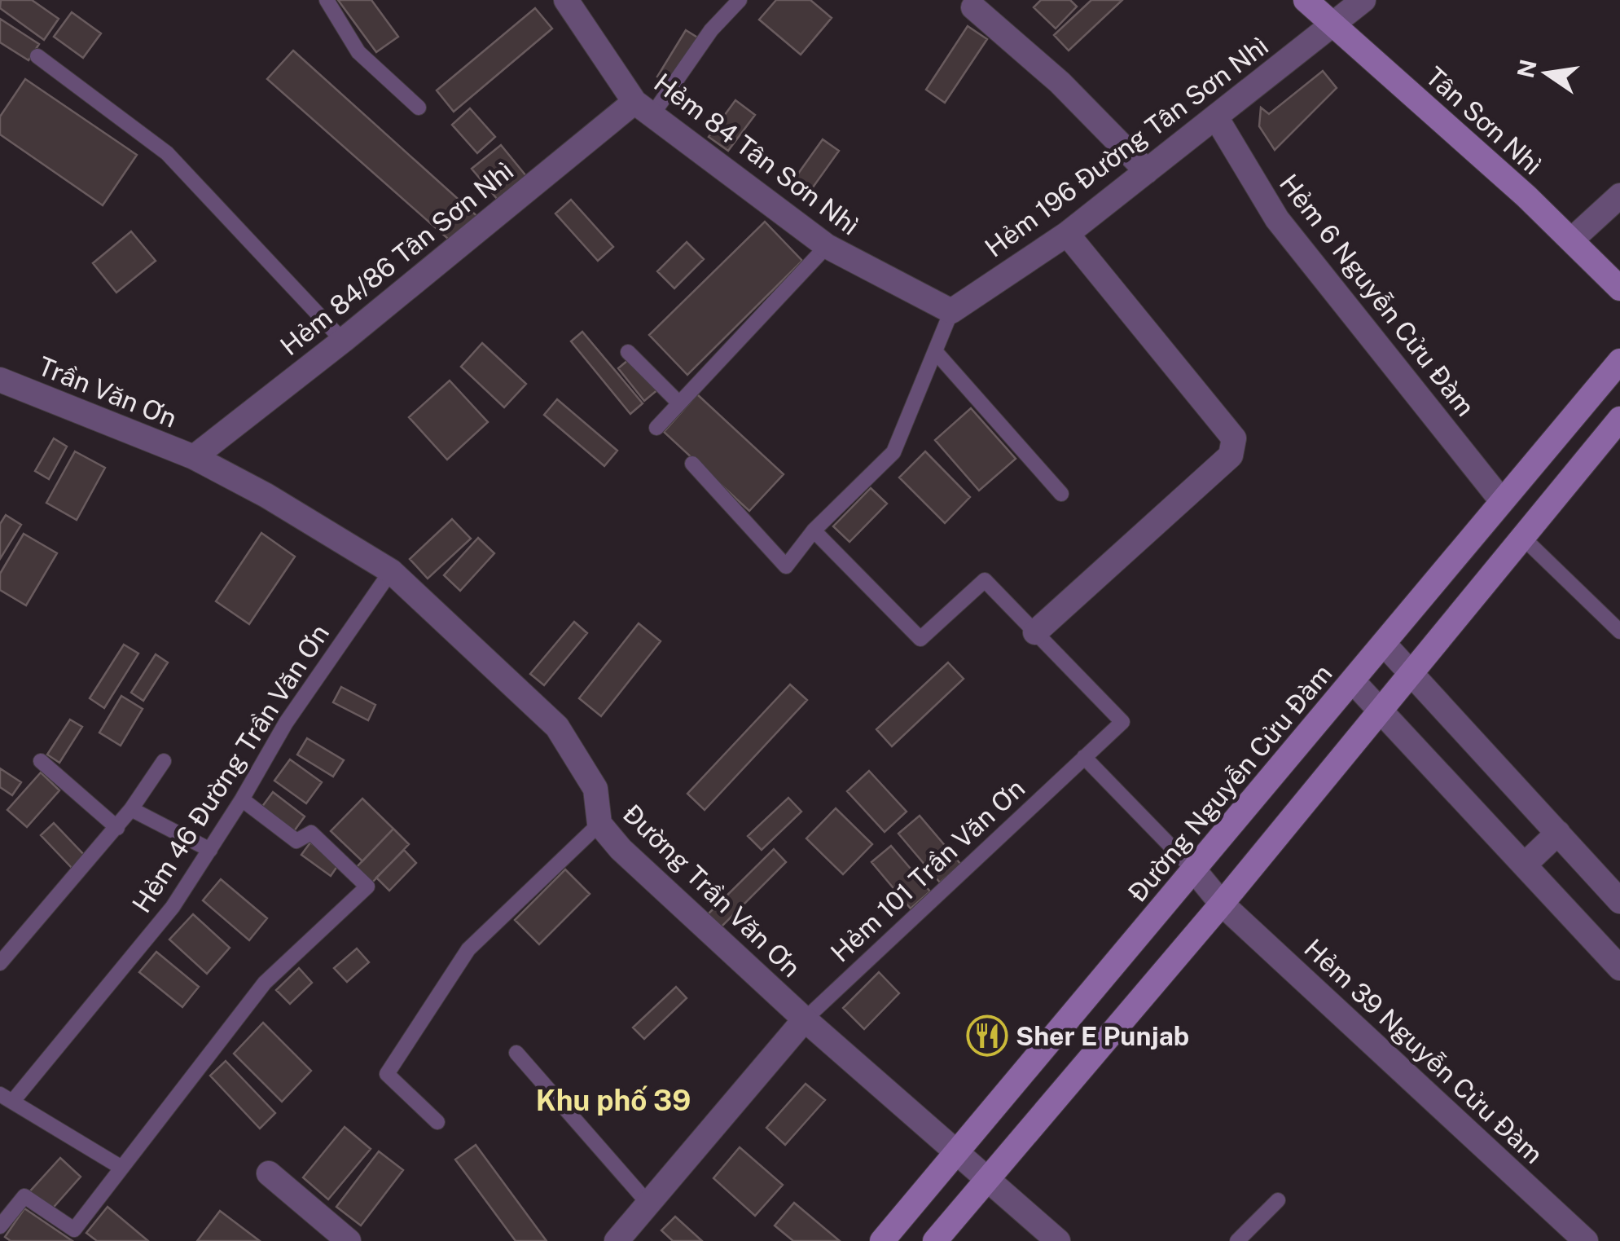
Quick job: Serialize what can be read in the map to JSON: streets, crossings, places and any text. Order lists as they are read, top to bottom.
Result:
{
  "streets": {
    "street": [
      "Tân Sơn Nhì",
      "Hẻm 196 Đường Tân Sơn Nhì",
      "Hẻm 84 Tân Sơn Nhì",
      "Hẻm 84/86 Tân Sơn Nhì",
      "Hẻm 6 Nguyễn Cửu Đàm",
      "Trần Văn Ơn",
      "Đường Nguyễn Cửu Đàm",
      "Đường Trần Văn Ơn",
      "Hẻm 39 Nguyễn Cửu Đàm"
    ],
    "lane": ["Hẻm 46 Đường Trần Văn Ơn", "Hẻm 101 Trần Văn Ơn"]
  },
  "crossings": [
    ["Tân Sơn Nhì", "Hẻm 196 Đường Tân Sơn Nhì"],
    ["Hẻm 196 Đường Tân Sơn Nhì", "Hẻm 84 Tân Sơn Nhì"],
    ["Hẻm 196 Đường Tân Sơn Nhì", "Hẻm 6 Nguyễn Cửu Đàm"],
    ["Hẻm 84 Tân Sơn Nhì", "Hẻm 84/86 Tân Sơn Nhì"],
    ["Hẻm 84/86 Tân Sơn Nhì", "Trần Văn Ơn"],
    ["Hẻm 84/86 Tân Sơn Nhì", "Đường Trần Văn Ơn"],
    ["Hẻm 6 Nguyễn Cửu Đàm", "Đường Nguyễn Cửu Đàm"],
    ["Trần Văn Ơn", "Đường Trần Văn Ơn"],
    ["Hẻm 46 Đường Trần Văn Ơn", "Đường Trần Văn Ơn"],
    ["Đường Nguyễn Cửu Đàm", "Đường Trần Văn Ơn"],
    ["Đường Nguyễn Cửu Đàm", "Hẻm 39 Nguyễn Cửu Đàm"],
    ["Hẻm 101 Trần Văn Ơn", "Đường Trần Văn Ơn"]
  ],
  "districts": ["Khu phố 39"],
  "places": {
    "restaurant": ["Sher E Punjab"]
  },
  "north": "left"
}
